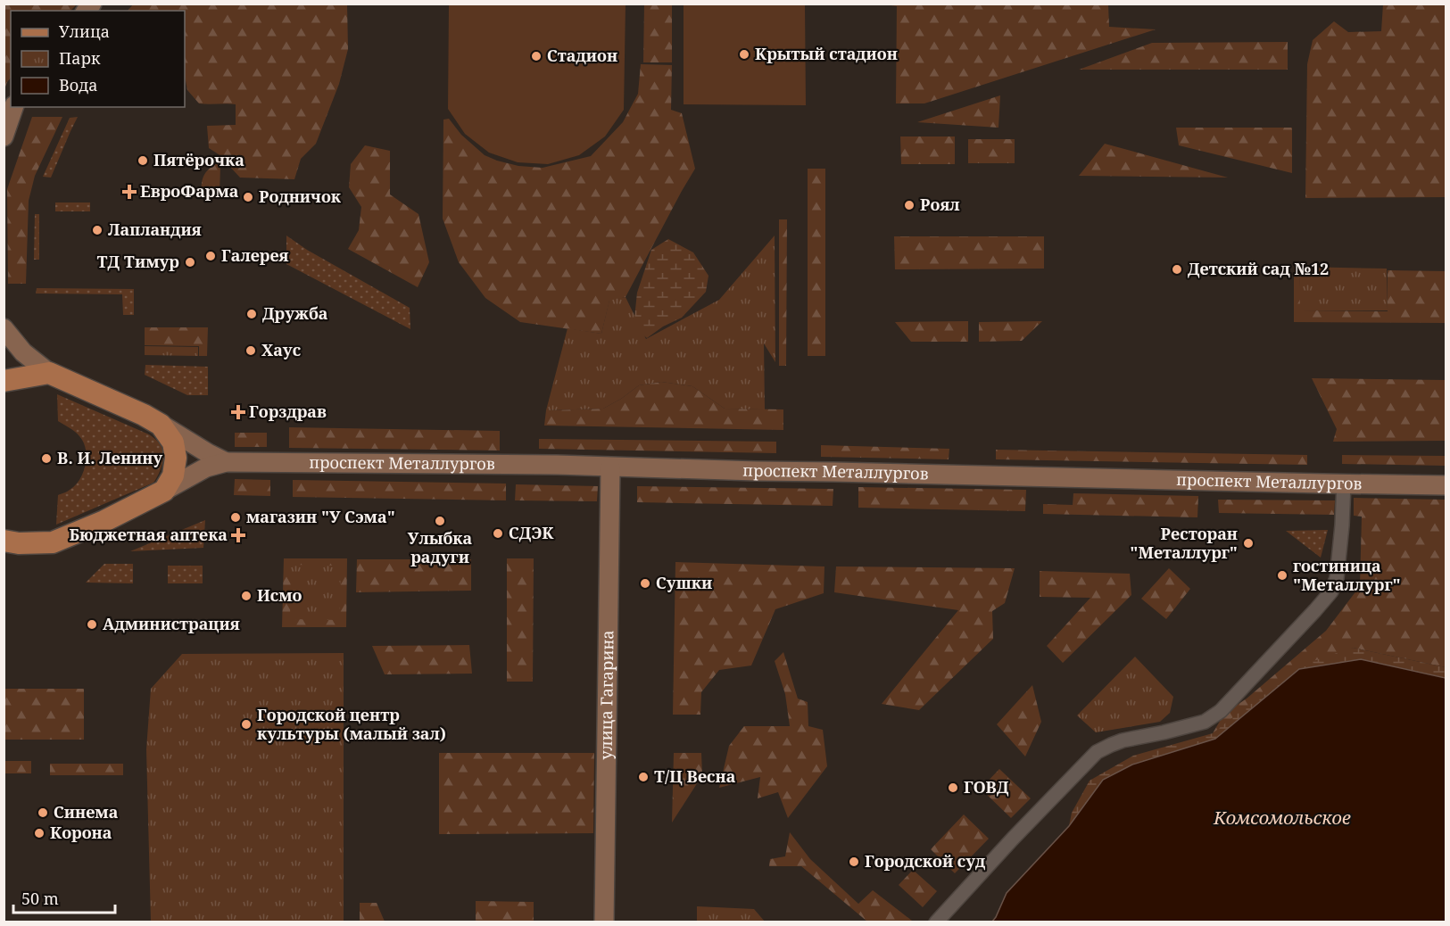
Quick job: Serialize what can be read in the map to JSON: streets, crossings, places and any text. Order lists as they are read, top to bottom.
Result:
{
  "streets": {
    "main road": ["проспект Металлургов", "улица Гагарина"]
  },
  "crossings": [
    ["проспект Металлургов", "улица Гагарина"]
  ],
  "water": ["Комсомольское"],
  "places": {
    "other": [
      "Крытый стадион",
      "Стадион",
      "Пятёрочка",
      "Родничок",
      "Роял",
      "Лапландия",
      "Галерея",
      "ТД Тимур",
      "Детский сад №12",
      "Дружба",
      "Хаус",
      "В. И. Ленину",
      "магазин \"У Сэма\"",
      "Улыбка радуги",
      "СДЭК",
      "Ресторан \"Металлург\"",
      "гостиница \"Металлург\"",
      "Сушки",
      "Исмо",
      "Администрация",
      "Городской центр культуры (малый зал)",
      "Т/Ц Весна",
      "ГОВД",
      "Синема",
      "Корона",
      "Городской суд"
    ],
    "health": ["ЕвроФарма", "Горздрав", "Бюджетная аптека"]
  },
  "legend": ["Улица", "Парк", "Вода"],
  "scale_bar": "50 m"
}
